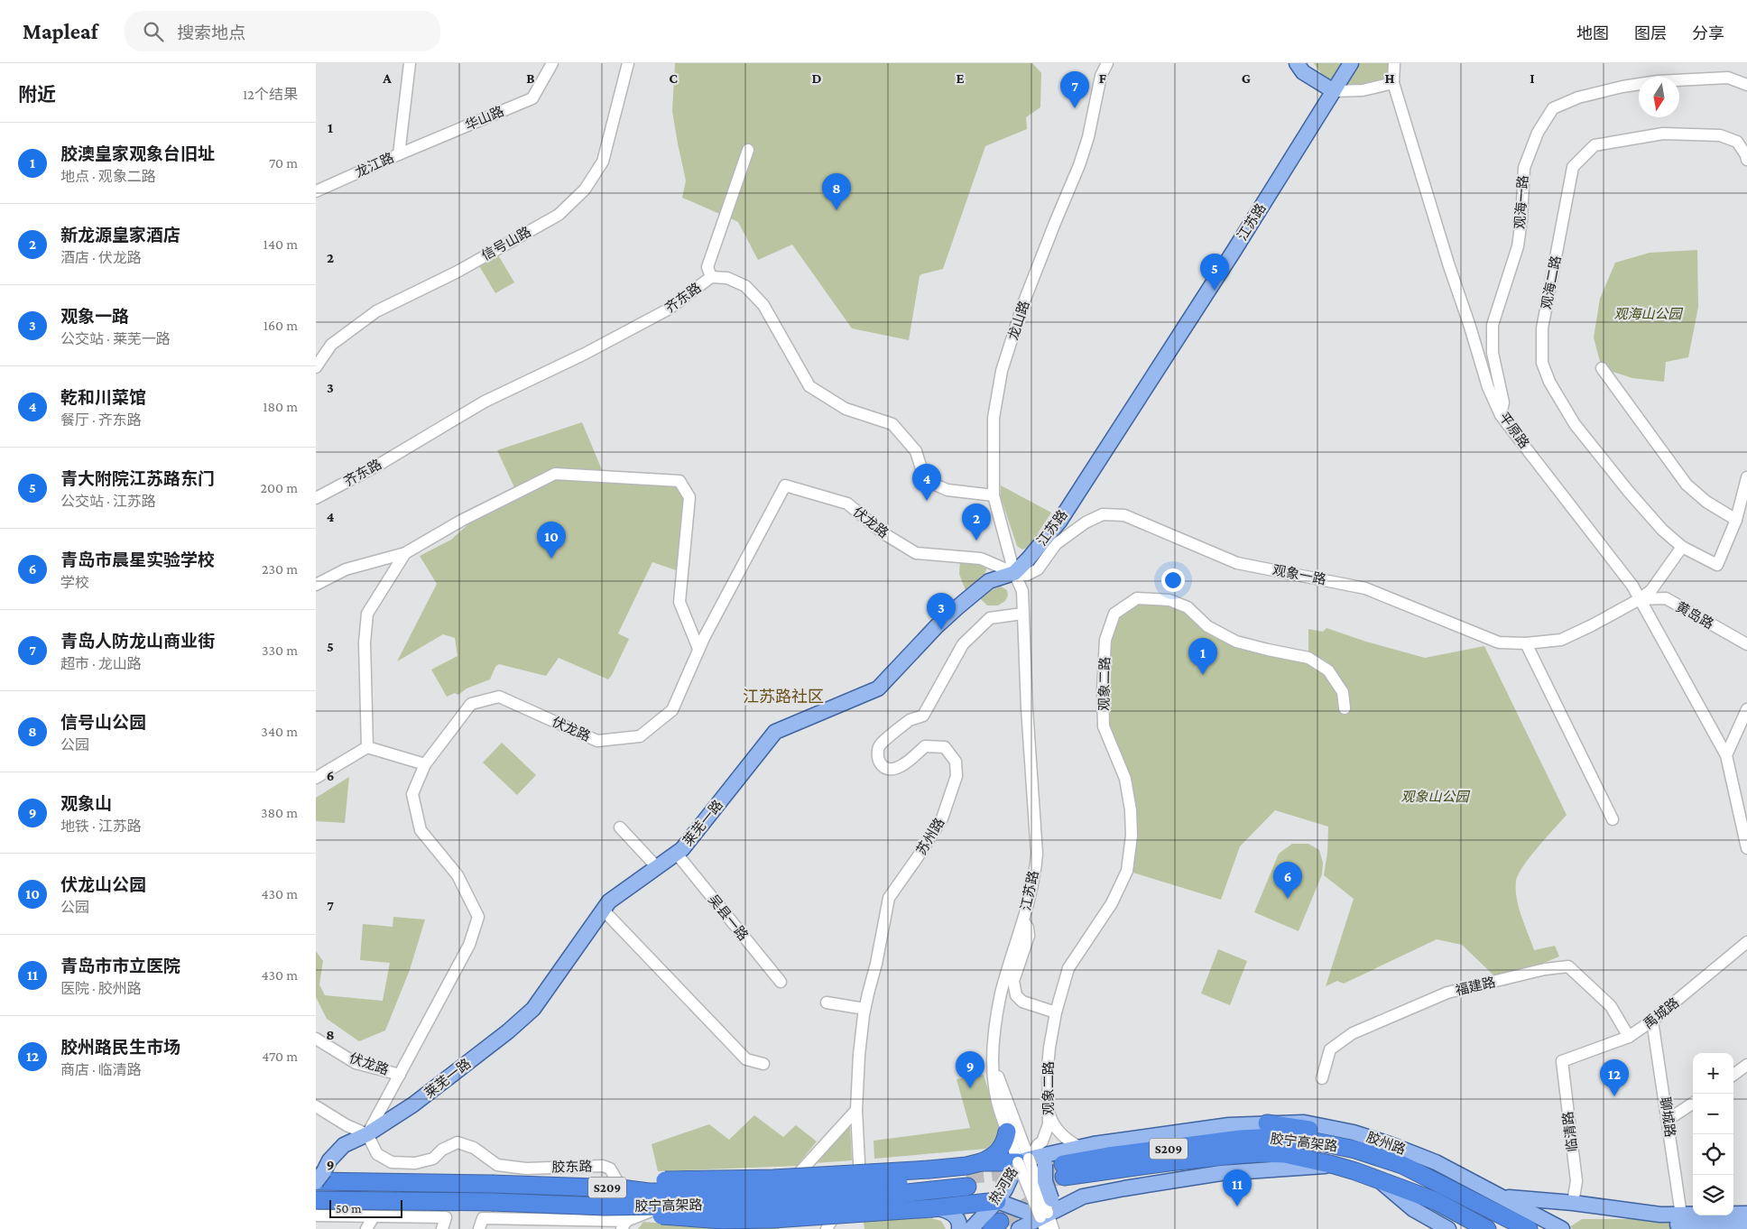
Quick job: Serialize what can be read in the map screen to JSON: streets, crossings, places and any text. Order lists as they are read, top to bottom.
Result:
{
  "streets": {
    "highway": ["胶宁高架路", "S209"],
    "main road": [
      "江苏路",
      "莱芜一路",
      "胶州路",
      "热河路"
    ],
    "street": [
      "华山路",
      "龙江路",
      "观海一路",
      "信号山路",
      "观海二路",
      "齐东路",
      "龙山路",
      "平原路",
      "伏龙路",
      "观象一路",
      "黄岛路",
      "观象二路",
      "苏州路",
      "吴县一路",
      "福建路",
      "禹城路",
      "聊城路",
      "临清路",
      "胶东路"
    ]
  },
  "crossings": [
    ["华山路", "龙江路"],
    ["观海一路", "平原路"],
    ["江苏路", "龙山路"],
    ["江苏路", "伏龙路"],
    ["江苏路", "观象一路"],
    ["江苏路", "观象二路"],
    ["江苏路", "莱芜一路"],
    ["江苏路", "苏州路"],
    ["江苏路", "胶州路"],
    ["江苏路", "热河路"],
    ["齐东路", "龙山路"],
    ["龙山路", "伏龙路"],
    ["龙山路", "观象一路"],
    ["龙山路", "莱芜一路"],
    ["平原路", "观象一路"],
    ["平原路", "黄岛路"],
    ["伏龙路", "观象一路"],
    ["伏龙路", "莱芜一路"],
    ["伏龙路", "胶东路"],
    ["观象一路", "黄岛路"],
    ["观象一路", "莱芜一路"],
    ["观象二路", "胶州路"],
    ["观象二路", "热河路"],
    ["莱芜一路", "吴县一路"],
    ["莱芜一路", "胶宁高架路"],
    ["莱芜一路", "胶东路"],
    ["福建路", "禹城路"],
    ["禹城路", "聊城路"],
    ["禹城路", "临清路"],
    ["聊城路", "胶州路"],
    ["临清路", "胶州路"],
    ["胶宁高架路", "胶州路"],
    ["胶州路", "热河路"]
  ],
  "districts": ["江苏路社区"],
  "parks": ["观海山公园", "观象山公园"],
  "scale_bar": "50 m",
  "north": "bottom",
  "page": {
    "header": "Mapleaf",
    "search": "搜索地点",
    "nav": ["地图", "图层", "分享"],
    "heading": ["附近", "12个结果"],
    "pins": [
      "7",
      "8",
      "5",
      "4",
      "2",
      "10",
      "3",
      "1",
      "6",
      "9",
      "12",
      "11"
    ],
    "list": [
      {
        "mark": "1",
        "name": "胶澳皇家观象台旧址",
        "note": "地点 · 观象二路",
        "value": "70 m"
      },
      {
        "mark": "2",
        "name": "新龙源皇家酒店",
        "note": "酒店 · 伏龙路",
        "value": "140 m"
      },
      {
        "mark": "3",
        "name": "观象一路",
        "note": "公交站 · 莱芜一路",
        "value": "160 m"
      },
      {
        "mark": "4",
        "name": "乾和川菜馆",
        "note": "餐厅 · 齐东路",
        "value": "180 m"
      },
      {
        "mark": "5",
        "name": "青大附院江苏路东门",
        "note": "公交站 · 江苏路",
        "value": "200 m"
      },
      {
        "mark": "6",
        "name": "青岛市晨星实验学校",
        "note": "学校",
        "value": "230 m"
      },
      {
        "mark": "7",
        "name": "青岛人防龙山商业街",
        "note": "超市 · 龙山路",
        "value": "330 m"
      },
      {
        "mark": "8",
        "name": "信号山公园",
        "note": "公园",
        "value": "340 m"
      },
      {
        "mark": "9",
        "name": "观象山",
        "note": "地铁 · 江苏路",
        "value": "380 m"
      },
      {
        "mark": "10",
        "name": "伏龙山公园",
        "note": "公园",
        "value": "430 m"
      },
      {
        "mark": "11",
        "name": "青岛市市立医院",
        "note": "医院 · 胶州路",
        "value": "430 m"
      },
      {
        "mark": "12",
        "name": "胶州路民生市场",
        "note": "商店 · 临清路",
        "value": "470 m"
      }
    ],
    "map_buttons": ["+", "−"],
    "scale": "50 m"
  },
  "grid": {
    "columns": [
      "A",
      "B",
      "C",
      "D",
      "E",
      "F",
      "G",
      "H",
      "I"
    ],
    "rows": [
      "1",
      "2",
      "3",
      "4",
      "5",
      "6",
      "7",
      "8",
      "9"
    ]
  }
}
